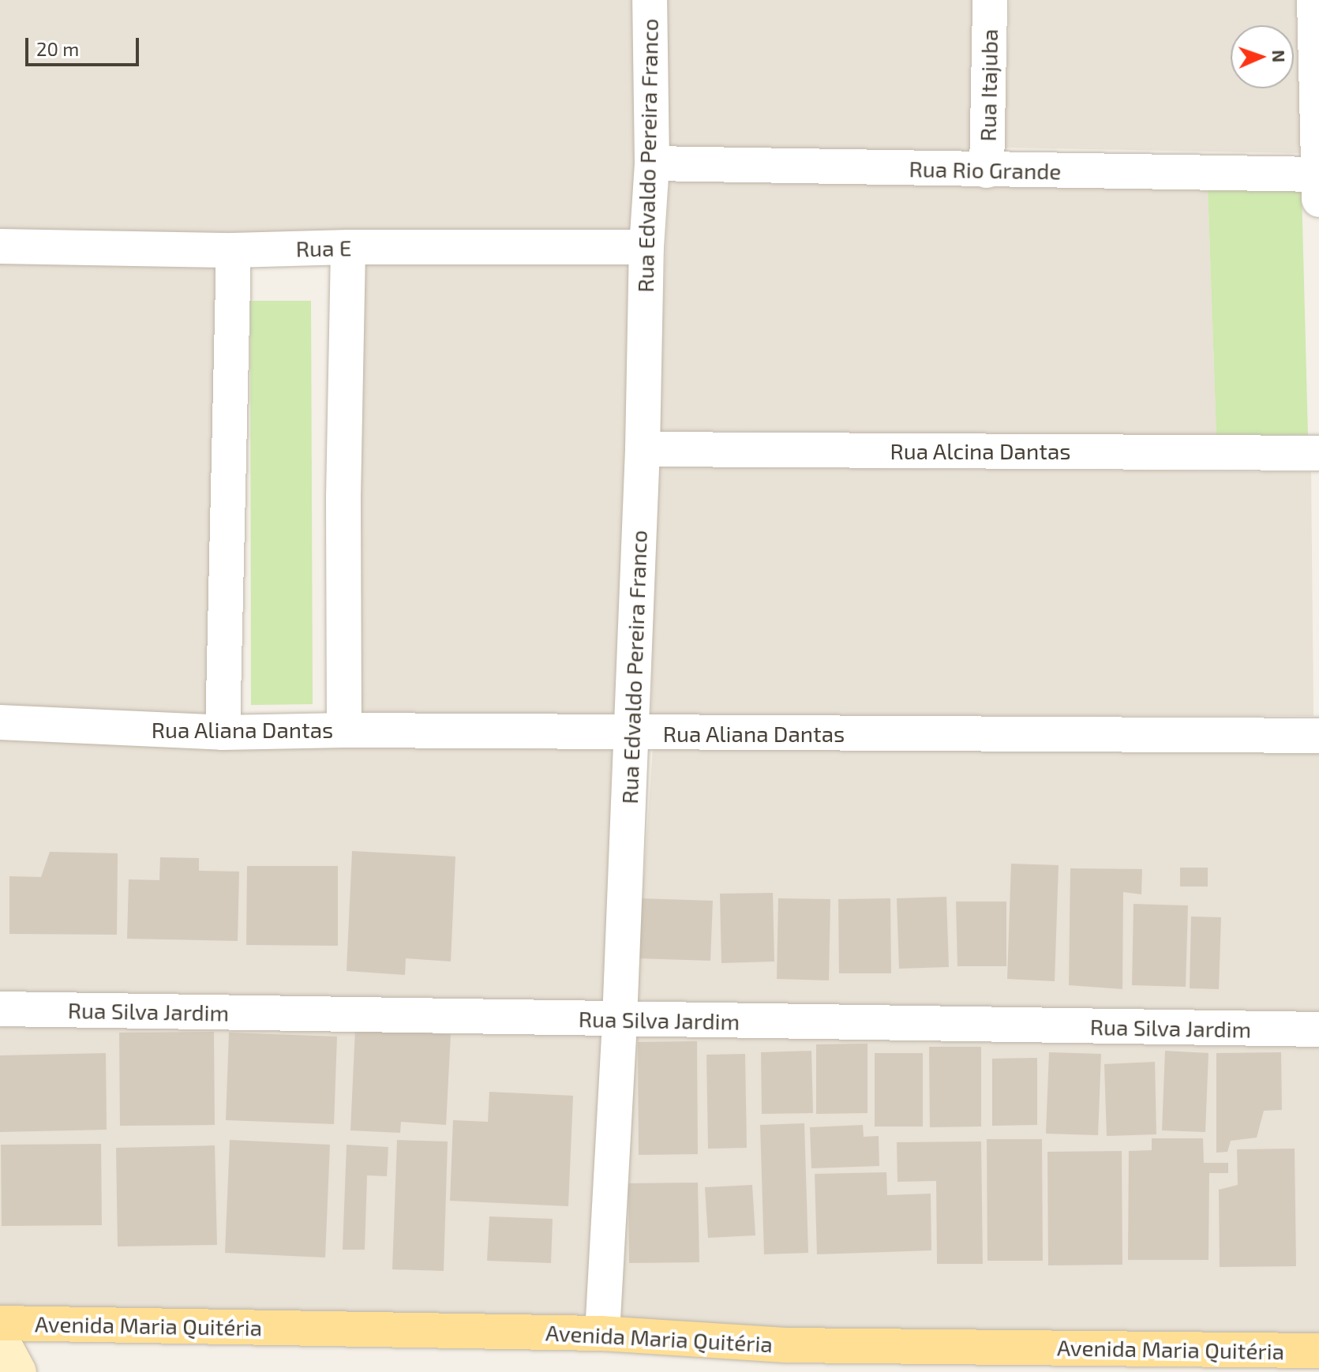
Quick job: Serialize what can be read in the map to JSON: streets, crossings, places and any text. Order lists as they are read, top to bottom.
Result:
{
  "streets": {
    "main road": ["Avenida Maria Quitéria"],
    "street": [
      "Rua Itajuba",
      "Rua Edvaldo Pereira Franco",
      "Rua Rio Grande",
      "Rua E",
      "Rua Alcina Dantas",
      "Rua Aliana Dantas",
      "Rua Silva Jardim"
    ]
  },
  "crossings": [
    ["Rua Itajuba", "Rua Rio Grande"],
    ["Rua Edvaldo Pereira Franco", "Rua Rio Grande"],
    ["Rua Edvaldo Pereira Franco", "Rua E"],
    ["Rua Edvaldo Pereira Franco", "Rua Alcina Dantas"],
    ["Rua Edvaldo Pereira Franco", "Rua Aliana Dantas"],
    ["Rua Edvaldo Pereira Franco", "Rua Silva Jardim"],
    ["Rua Edvaldo Pereira Franco", "Avenida Maria Quitéria"]
  ],
  "scale_bar": "20 m",
  "north": "right"
}
